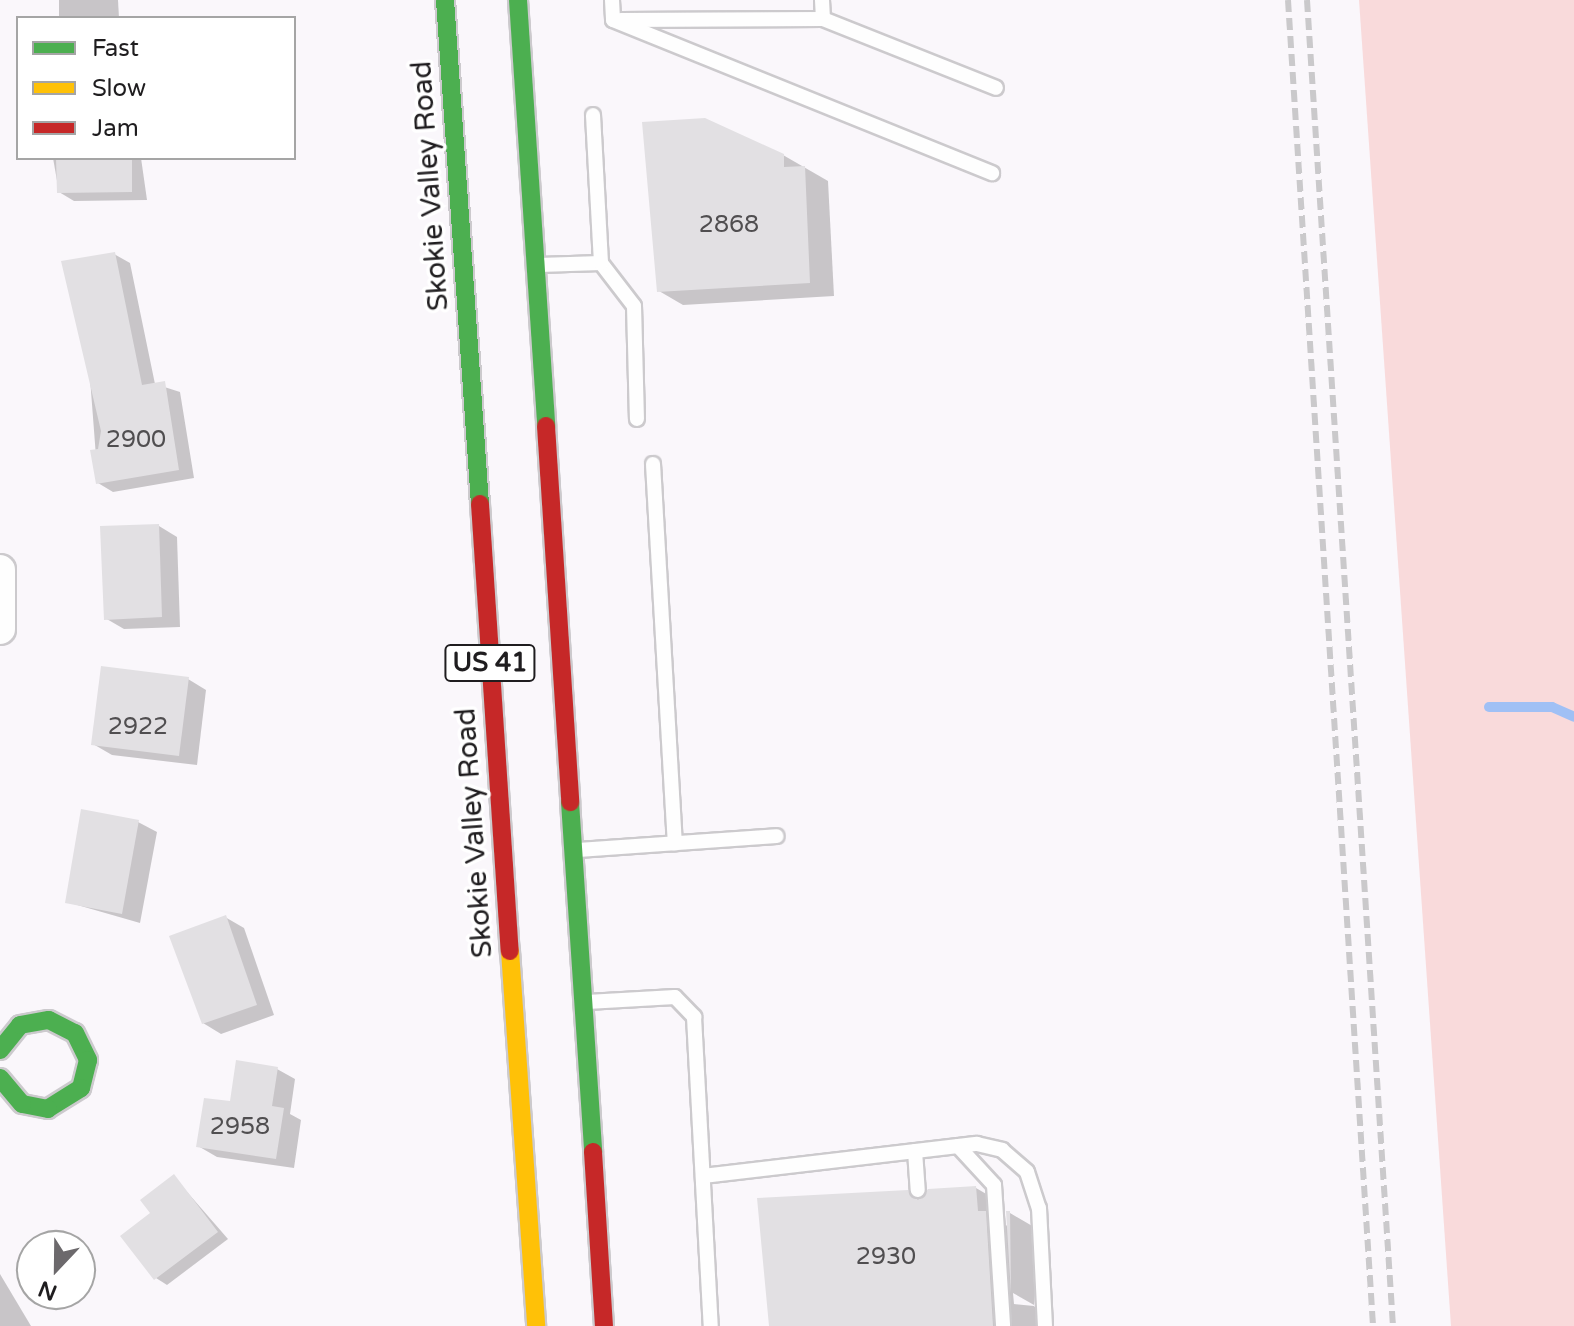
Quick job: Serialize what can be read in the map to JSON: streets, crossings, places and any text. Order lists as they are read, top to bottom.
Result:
{
  "streets": {
    "main road": ["Skokie Valley Road", "US 41"]
  },
  "house_numbers": [
    "2868",
    "2900",
    "2922",
    "2958",
    "2930"
  ],
  "legend": ["Fast", "Slow", "Jam"],
  "north": "bottom"
}
